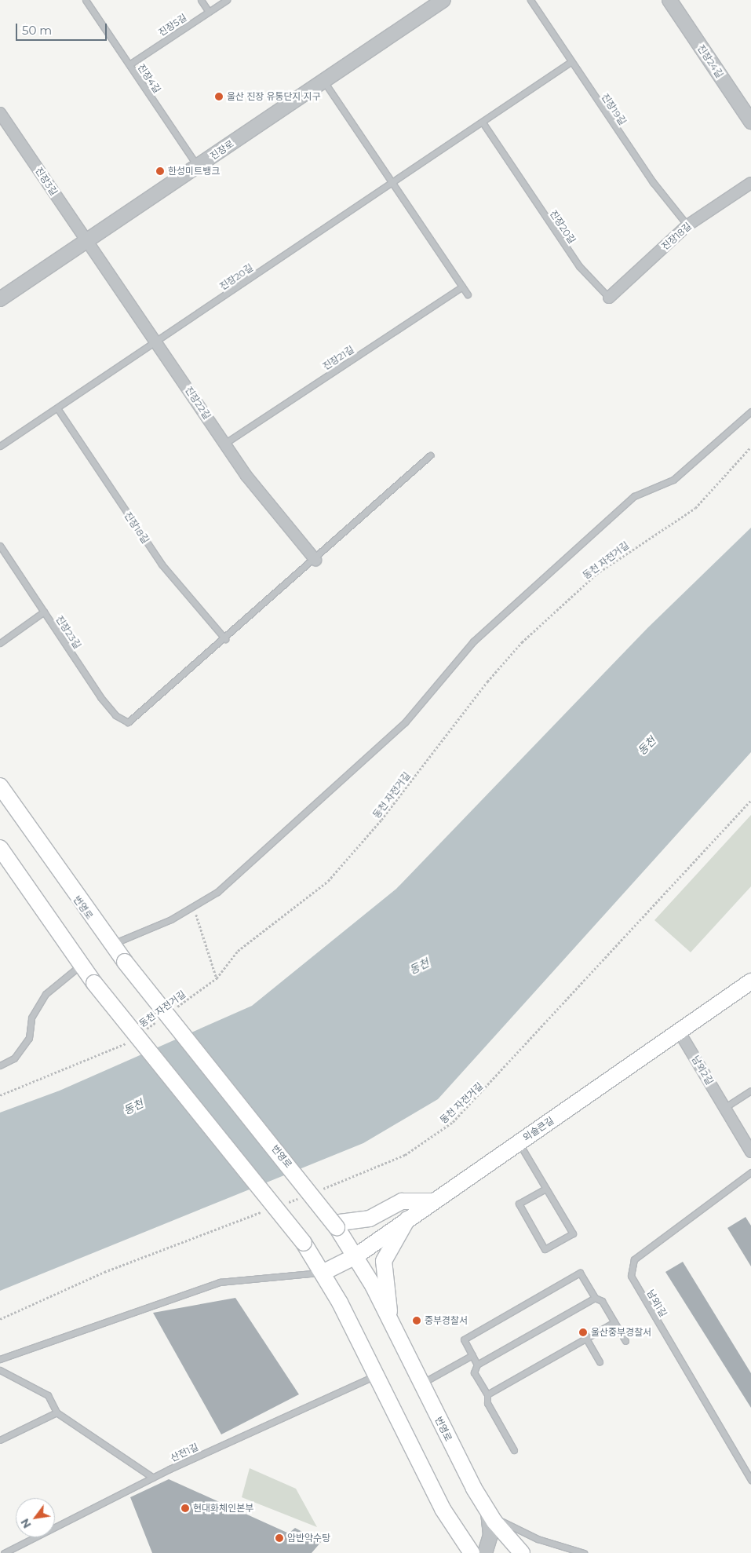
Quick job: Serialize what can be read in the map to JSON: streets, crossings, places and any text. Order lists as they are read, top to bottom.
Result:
{
  "streets": {
    "main road": ["번영로", "외솔큰길"],
    "street": [
      "진장24길",
      "진장로",
      "진장3길",
      "진장18길",
      "진장22길",
      "남외2길"
    ],
    "lane": [
      "진장5길",
      "진장4길",
      "진장19길",
      "진장20길",
      "진장21길",
      "진장23길",
      "남외1길",
      "산전1길"
    ],
    "path": ["동천 자전거길"]
  },
  "crossings": [
    ["진장5길", "진장4길"],
    ["진장4길", "진장로"],
    ["진장19길", "진장20길"],
    ["진장19길", "진장18길"],
    ["진장로", "진장3길"],
    ["진장로", "진장22길"],
    ["진장3길", "진장22길"],
    ["진장20길", "진장18길"],
    ["진장20길", "진장22길"],
    ["진장18길", "진장23길"],
    ["진장21길", "진장22길"],
    ["번영로", "외솔큰길"],
    ["남외2길", "외솔큰길"]
  ],
  "water": ["동천"],
  "places": [
    "울산 진장 유통단지 지구",
    "한성미트뱅크",
    "중부경찰서",
    "울산중부경찰서",
    "현대화체인본부",
    "암반약수탕"
  ],
  "scale_bar": "50 m",
  "north": "bottom left"
}
